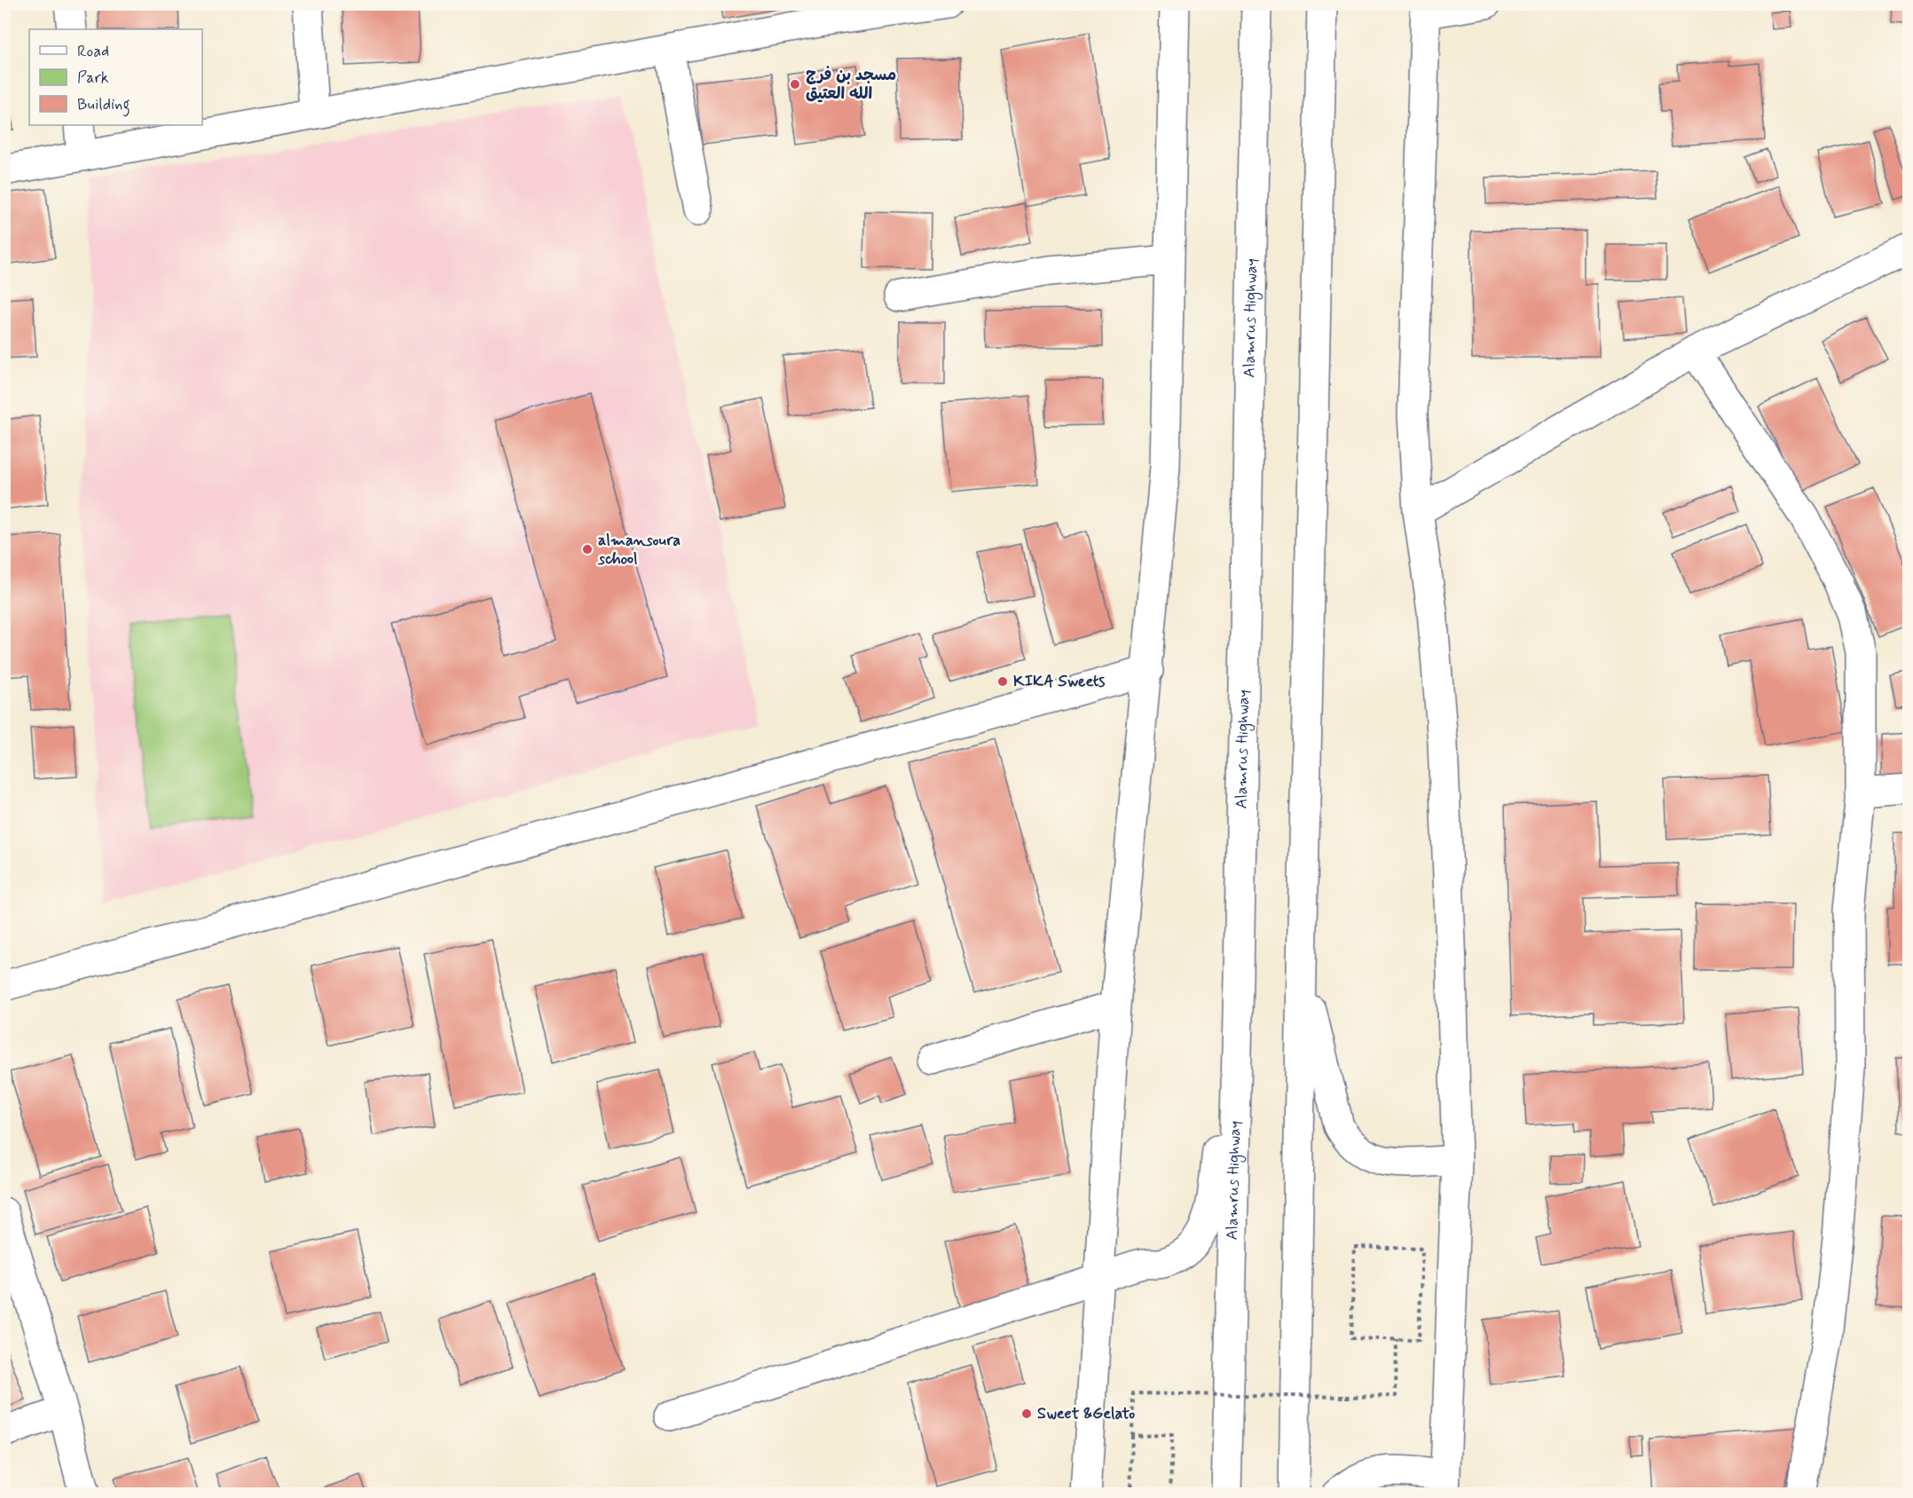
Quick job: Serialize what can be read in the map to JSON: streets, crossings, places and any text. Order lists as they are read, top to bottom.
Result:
{
  "streets": {
    "street": ["Alamrus Highway"]
  },
  "places": [
    "مسجد بن فرج الله العتيق",
    "almansoura school",
    "KIKA Sweets",
    "Sweet &Gelato"
  ],
  "legend": ["Road", "Park", "Building"]
}
